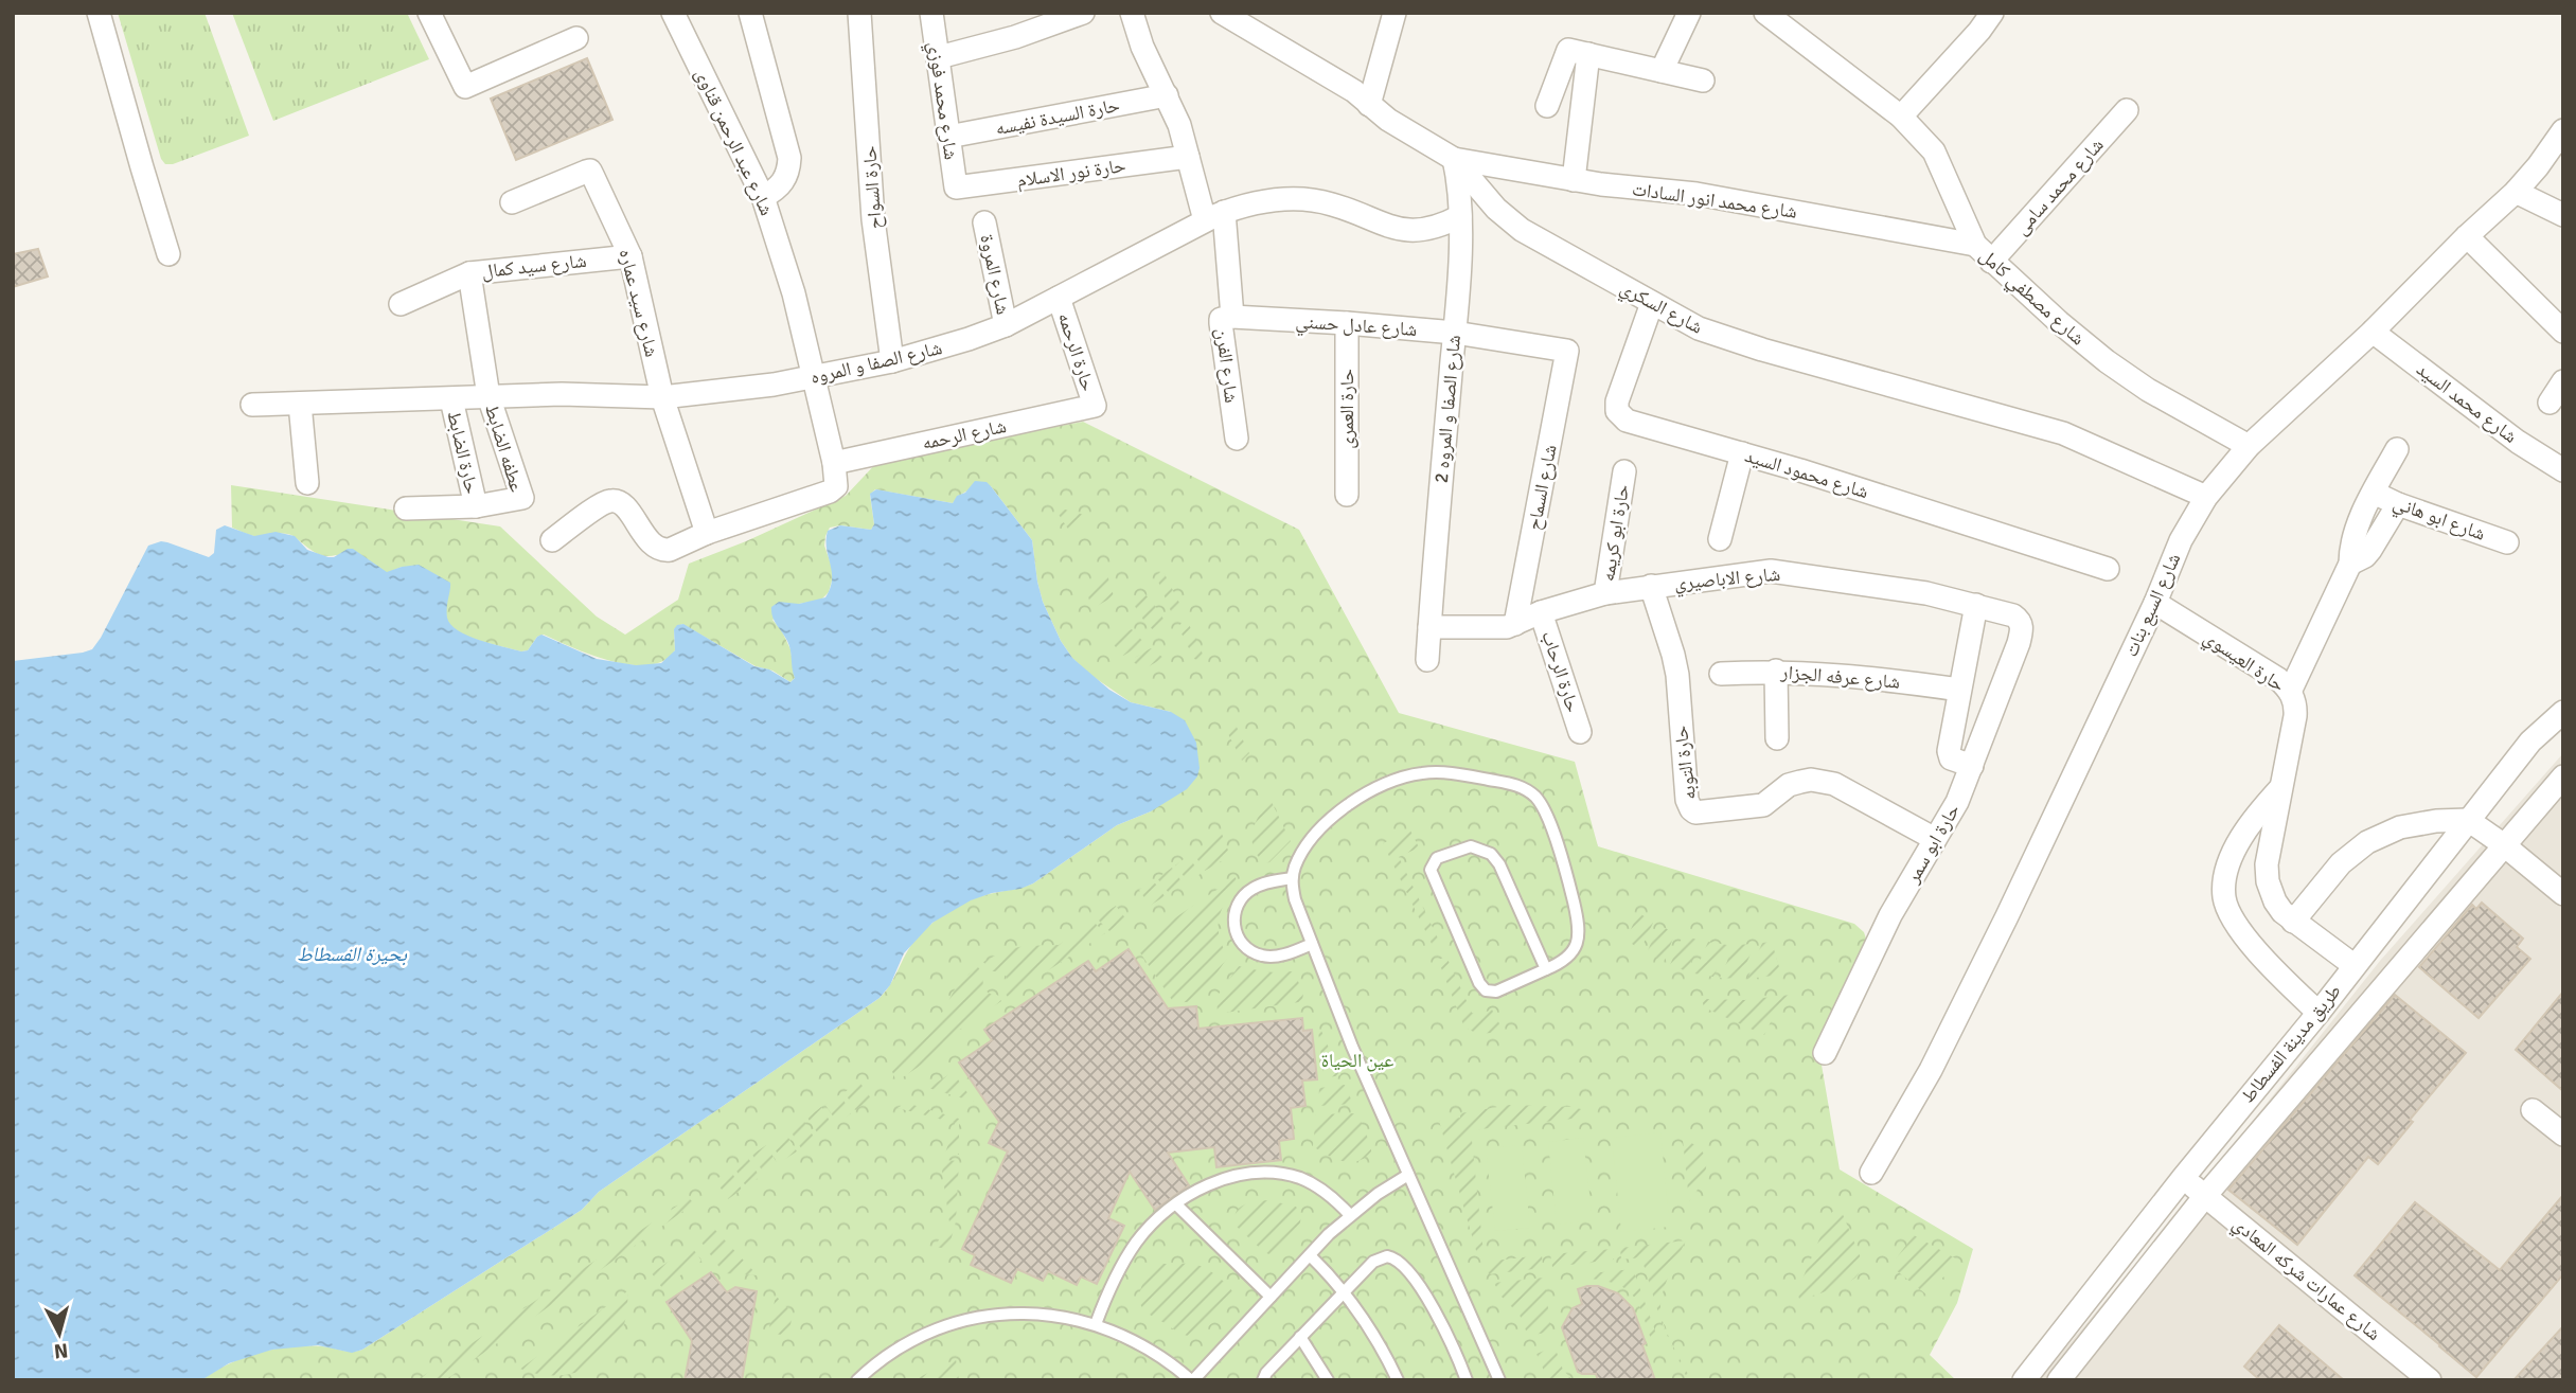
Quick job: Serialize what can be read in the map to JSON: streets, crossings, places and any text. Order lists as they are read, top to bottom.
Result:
{
  "streets": {
    "street": [
      "شارع محمد فوزي",
      "حارة السيدة نفيسه",
      "شارع عبد الرحمن قناوى",
      "حارة نور الاسلام",
      "شارع محمد سامى",
      "حارة السواح",
      "شارع محمد انور السادات",
      "شارع سيد كمال",
      "شارع المروة",
      "شارع مصطفي كامل",
      "شارع سيد عماره",
      "شارع السكري",
      "شارع عادل حسني",
      "حارة الرحمه",
      "شارع الصفا و المروه",
      "شارع الفرن",
      "شارع محمد السيد",
      "حارة العمرى",
      "شارع الصفا و المروه 2",
      "شارع الرحمه",
      "عطفه الضابط",
      "حارة الضابط",
      "شارع محمود السيد",
      "شارع السماح",
      "شارع ابو هاني",
      "حارة ابو كريمه",
      "شارع الاباصيري",
      "شارع السبع بنات",
      "حارة العيسوي",
      "حارة الرحاب",
      "شارع عرفه الجزار",
      "حارة التوبه",
      "حارة ابو سمر",
      "طريق مدينة الفسطاط",
      "شارع عمارات شركه المعادي"
    ]
  },
  "crossings": [
    ["شارع محمد فوزي", "حارة السيدة نفيسه"],
    ["شارع محمد فوزي", "حارة نور الاسلام"],
    ["حارة السيدة نفيسه", "شارع الفرن"],
    ["شارع عبد الرحمن قناوى", "شارع الصفا و المروه"],
    ["شارع عبد الرحمن قناوى", "شارع الرحمه"],
    ["حارة نور الاسلام", "شارع الفرن"],
    ["شارع محمد سامى", "شارع مصطفي كامل"],
    ["حارة السواح", "شارع الصفا و المروه"],
    ["شارع محمد انور السادات", "شارع مصطفي كامل"],
    ["شارع محمد انور السادات", "شارع السكري"],
    ["شارع محمد انور السادات", "شارع الصفا و المروه 2"],
    ["شارع سيد كمال", "شارع سيد عماره"],
    ["شارع المروة", "شارع الصفا و المروه"],
    ["شارع مصطفي كامل", "شارع السبع بنات"],
    ["شارع سيد عماره", "شارع الصفا و المروه"],
    ["شارع السكري", "شارع الصفا و المروه 2"],
    ["شارع السكري", "شارع محمود السيد"],
    ["شارع السكري", "شارع السبع بنات"],
    ["شارع عادل حسني", "شارع الفرن"],
    ["شارع عادل حسني", "حارة العمرى"],
    ["شارع عادل حسني", "شارع الصفا و المروه 2"],
    ["شارع عادل حسني", "شارع السماح"],
    ["حارة الرحمه", "شارع الصفا و المروه"],
    ["حارة الرحمه", "شارع الرحمه"],
    ["شارع الصفا و المروه", "شارع الفرن"],
    ["شارع الصفا و المروه", "شارع الصفا و المروه 2"],
    ["شارع الصفا و المروه", "عطفه الضابط"],
    ["شارع الصفا و المروه", "حارة الضابط"],
    ["شارع محمد السيد", "شارع السبع بنات"],
    ["شارع الصفا و المروه 2", "شارع الاباصيري"],
    ["عطفه الضابط", "حارة الضابط"],
    ["شارع السماح", "شارع الاباصيري"],
    ["حارة ابو كريمه", "شارع الاباصيري"],
    ["شارع الاباصيري", "حارة الرحاب"],
    ["شارع الاباصيري", "حارة التوبه"],
    ["شارع الاباصيري", "حارة ابو سمر"],
    ["شارع السبع بنات", "حارة العيسوي"],
    ["حارة العيسوي", "طريق مدينة الفسطاط"],
    ["حارة التوبه", "حارة ابو سمر"],
    ["طريق مدينة الفسطاط", "شارع عمارات شركه المعادي"]
  ],
  "water": ["بحيرة الفسطاط"],
  "parks": ["عين الحياة"],
  "north": "bottom"
}
